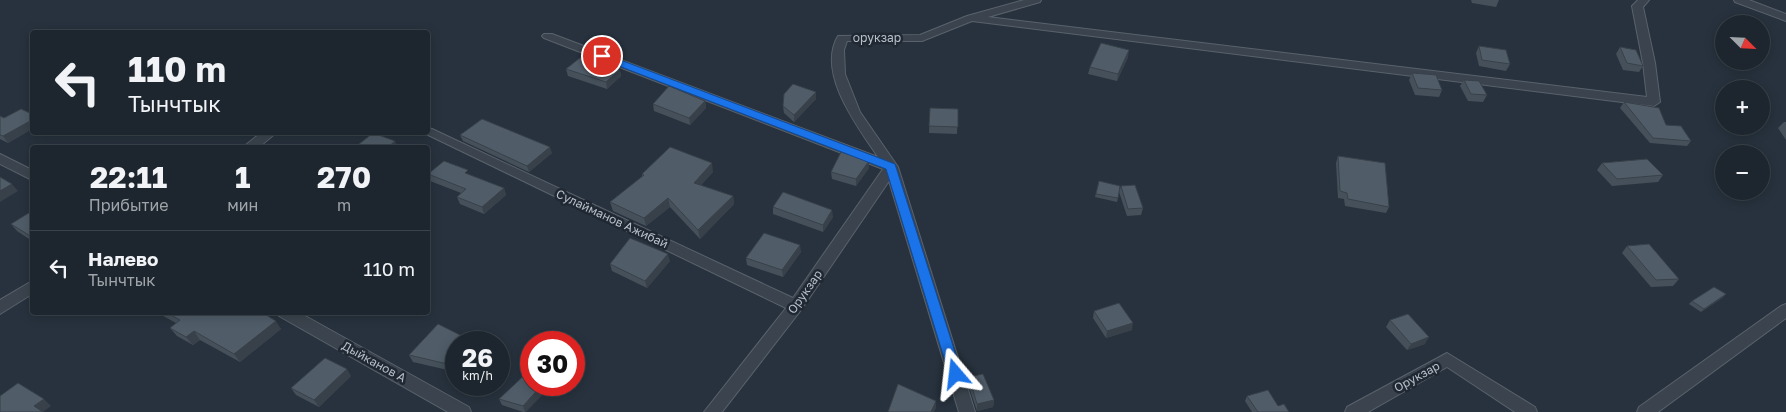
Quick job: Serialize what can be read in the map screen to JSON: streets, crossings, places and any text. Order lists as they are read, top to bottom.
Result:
{
  "streets": {
    "street": [
      "орукзар",
      "Сулайманов Ажибай",
      "Орукзар",
      "Дыйканов А"
    ]
  },
  "crossings": [
    ["орукзар", "Орукзар"],
    ["Сулайманов Ажибай", "Орукзар"]
  ],
  "north": "bottom right",
  "page": {
    "map_buttons": ["+", "−"],
    "turn": ["110 m", "Тынчтык"],
    "eta": [
      "22:11",
      "Прибытие",
      "1",
      "мин",
      "270",
      "m"
    ],
    "list": [
      {
        "name": "Налево",
        "note": "Тынчтык",
        "value": "110 m"
      }
    ],
    "speed": "26 km/h",
    "limit": "30"
  }
}
